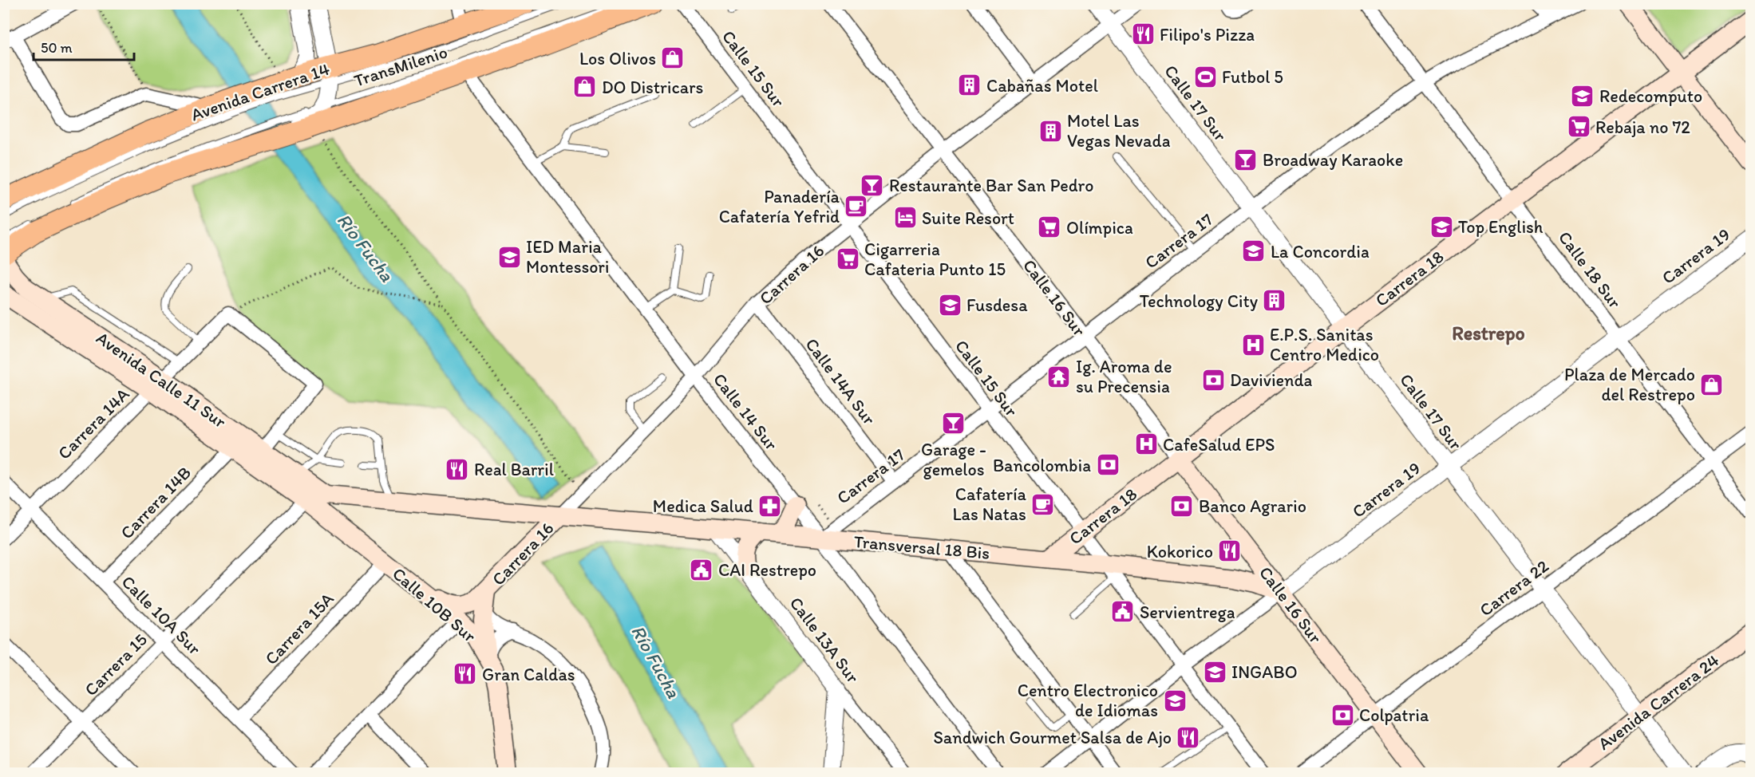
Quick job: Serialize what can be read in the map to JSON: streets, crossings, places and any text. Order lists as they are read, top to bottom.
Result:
{
  "streets": {
    "main road": [
      "Avenida Carrera 14",
      "Carrera 16",
      "Carrera 18",
      "Calle 16 Sur",
      "Avenida Calle 11 Sur",
      "Transversal 18 Bis",
      "Calle 10B Sur",
      "Avenida Carrera 24"
    ],
    "street": [
      "Calle 15 Sur",
      "Calle 17 Sur",
      "Carrera 17",
      "Carrera 19",
      "Calle 18 Sur",
      "Calle 14A Sur",
      "Calle 14 Sur",
      "Carrera 14A",
      "Carrera 14B",
      "Carrera 22",
      "Calle 10A Sur",
      "Carrera 15A",
      "Calle 13A Sur",
      "Carrera 15"
    ],
    "lane": ["TransMilenio"]
  },
  "crossings": [
    ["TransMilenio", "Avenida Carrera 14"],
    ["Calle 15 Sur", "Carrera 17"],
    ["Calle 15 Sur", "Carrera 19"],
    ["Calle 15 Sur", "Carrera 16"],
    ["Calle 15 Sur", "Carrera 18"],
    ["Calle 15 Sur", "Transversal 18 Bis"],
    ["Calle 17 Sur", "Carrera 17"],
    ["Calle 17 Sur", "Carrera 19"],
    ["Calle 17 Sur", "Carrera 16"],
    ["Calle 17 Sur", "Carrera 18"],
    ["Calle 17 Sur", "Carrera 22"],
    ["Calle 17 Sur", "Avenida Carrera 24"],
    ["Carrera 17", "Calle 18 Sur"],
    ["Carrera 17", "Calle 16 Sur"],
    ["Carrera 17", "Calle 14A Sur"],
    ["Carrera 17", "Calle 14 Sur"],
    ["Carrera 17", "Transversal 18 Bis"],
    ["Carrera 19", "Calle 18 Sur"],
    ["Carrera 19", "Calle 16 Sur"],
    ["Carrera 19", "Transversal 18 Bis"],
    ["Calle 18 Sur", "Carrera 18"],
    ["Calle 18 Sur", "Carrera 22"],
    ["Carrera 16", "Calle 16 Sur"],
    ["Carrera 16", "Calle 14A Sur"],
    ["Carrera 16", "Calle 14 Sur"],
    ["Carrera 16", "Transversal 18 Bis"],
    ["Carrera 16", "Calle 10B Sur"],
    ["Carrera 18", "Calle 16 Sur"],
    ["Carrera 18", "Transversal 18 Bis"],
    ["Calle 16 Sur", "Transversal 18 Bis"],
    ["Calle 16 Sur", "Carrera 22"],
    ["Avenida Calle 11 Sur", "Carrera 14A"],
    ["Avenida Calle 11 Sur", "Carrera 14B"],
    ["Avenida Calle 11 Sur", "Calle 10B Sur"],
    ["Avenida Calle 11 Sur", "Carrera 15"],
    ["Calle 14 Sur", "Transversal 18 Bis"],
    ["Carrera 14A", "Calle 10A Sur"],
    ["Carrera 14B", "Calle 10A Sur"],
    ["Transversal 18 Bis", "Calle 13A Sur"],
    ["Calle 10B Sur", "Carrera 15A"],
    ["Calle 10B Sur", "Carrera 15"],
    ["Calle 10A Sur", "Carrera 15A"],
    ["Calle 10A Sur", "Carrera 15"]
  ],
  "districts": ["Restrepo"],
  "water": ["Río Fucha"],
  "places": {
    "restaurant": [
      "Filipo's Pizza",
      "Real Barril",
      "Kokorico",
      "Gran Caldas",
      "Sandwich Gourmet Salsa de Ajo"
    ],
    "shop": ["Los Olivos", "DO Districars", "Plaza de Mercado del Restrepo"],
    "sports": ["Futbol 5"],
    "building": ["Cabañas Motel", "Motel Las Vegas Nevada", "Technology City"],
    "school or university": [
      "Redecomputo",
      "Top English",
      "La Concordia",
      "IED Maria Montessori",
      "Fusdesa",
      "INGABO",
      "Centro Electronico de Idiomas"
    ],
    "supermarket": ["Rebaja no 72", "Olímpica", "Cigarreria Cafateria Punto 15"],
    "bar": ["Broadway Karaoke", "Restaurante Bar San Pedro", "Garage - gemelos"],
    "cafe": ["Panadería Cafatería Yefrid", "Cafatería Las Natas"],
    "hotel": ["Suite Resort"],
    "hospital": ["E.P.S. Sanitas Centro Medico", "CafeSalud EPS"],
    "temple": ["Ig. Aroma de su Precensia"],
    "bank": [
      "Davivienda",
      "Bancolombia",
      "Banco Agrario",
      "Colpatria"
    ],
    "pharmacy": ["Medica Salud"],
    "public building": ["CAI Restrepo", "Servientrega"]
  },
  "scale_bar": "50 m"
}
